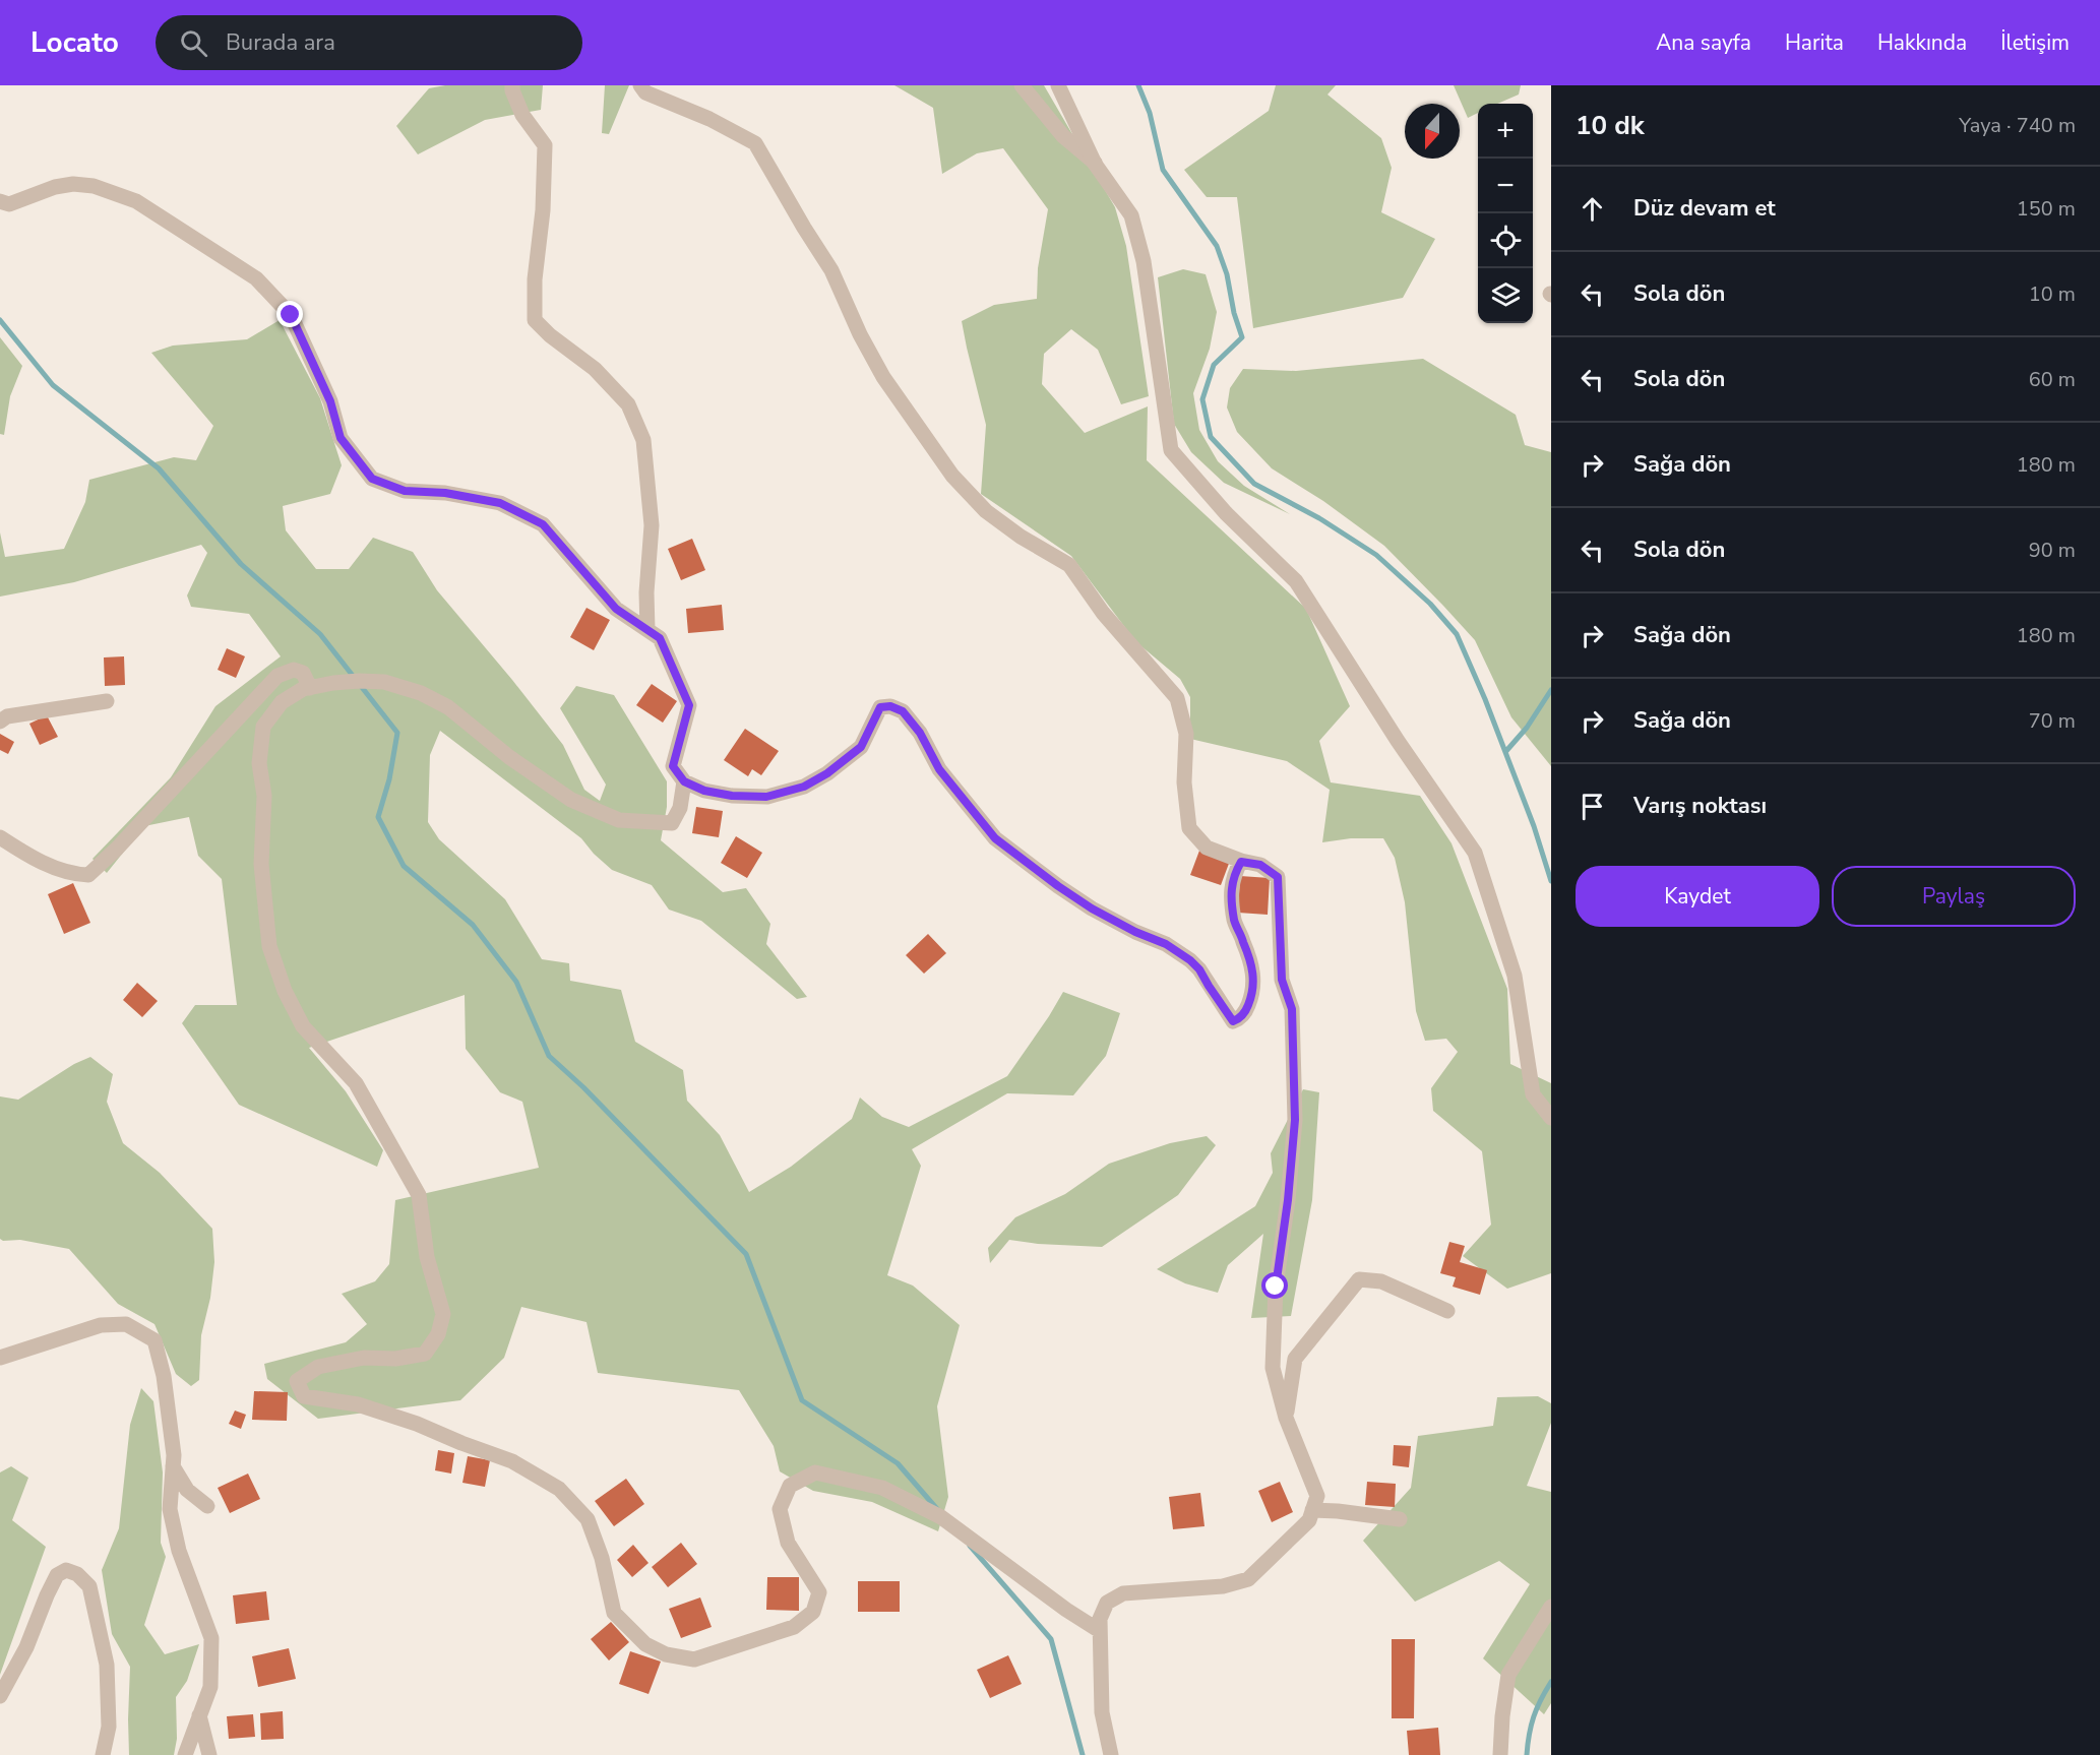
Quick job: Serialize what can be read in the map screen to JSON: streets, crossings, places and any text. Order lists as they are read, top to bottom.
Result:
{
  "north": "bottom",
  "page": {
    "header": "Locato",
    "search": "Burada ara",
    "nav": [
      "Ana sayfa",
      "Harita",
      "Hakkında",
      "İletişim"
    ],
    "heading": ["10 dk", "Yaya · 740 m"],
    "map_buttons": ["+", "−"],
    "list": [
      ["Düz devam et", "150 m"],
      ["Sola dön", "10 m"],
      ["Sola dön", "60 m"],
      ["Sağa dön", "180 m"],
      ["Sola dön", "90 m"],
      ["Sağa dön", "180 m"],
      ["Sağa dön", "70 m"],
      "Varış noktası"
    ],
    "buttons": ["Kaydet", "Paylaş"]
  }
}
